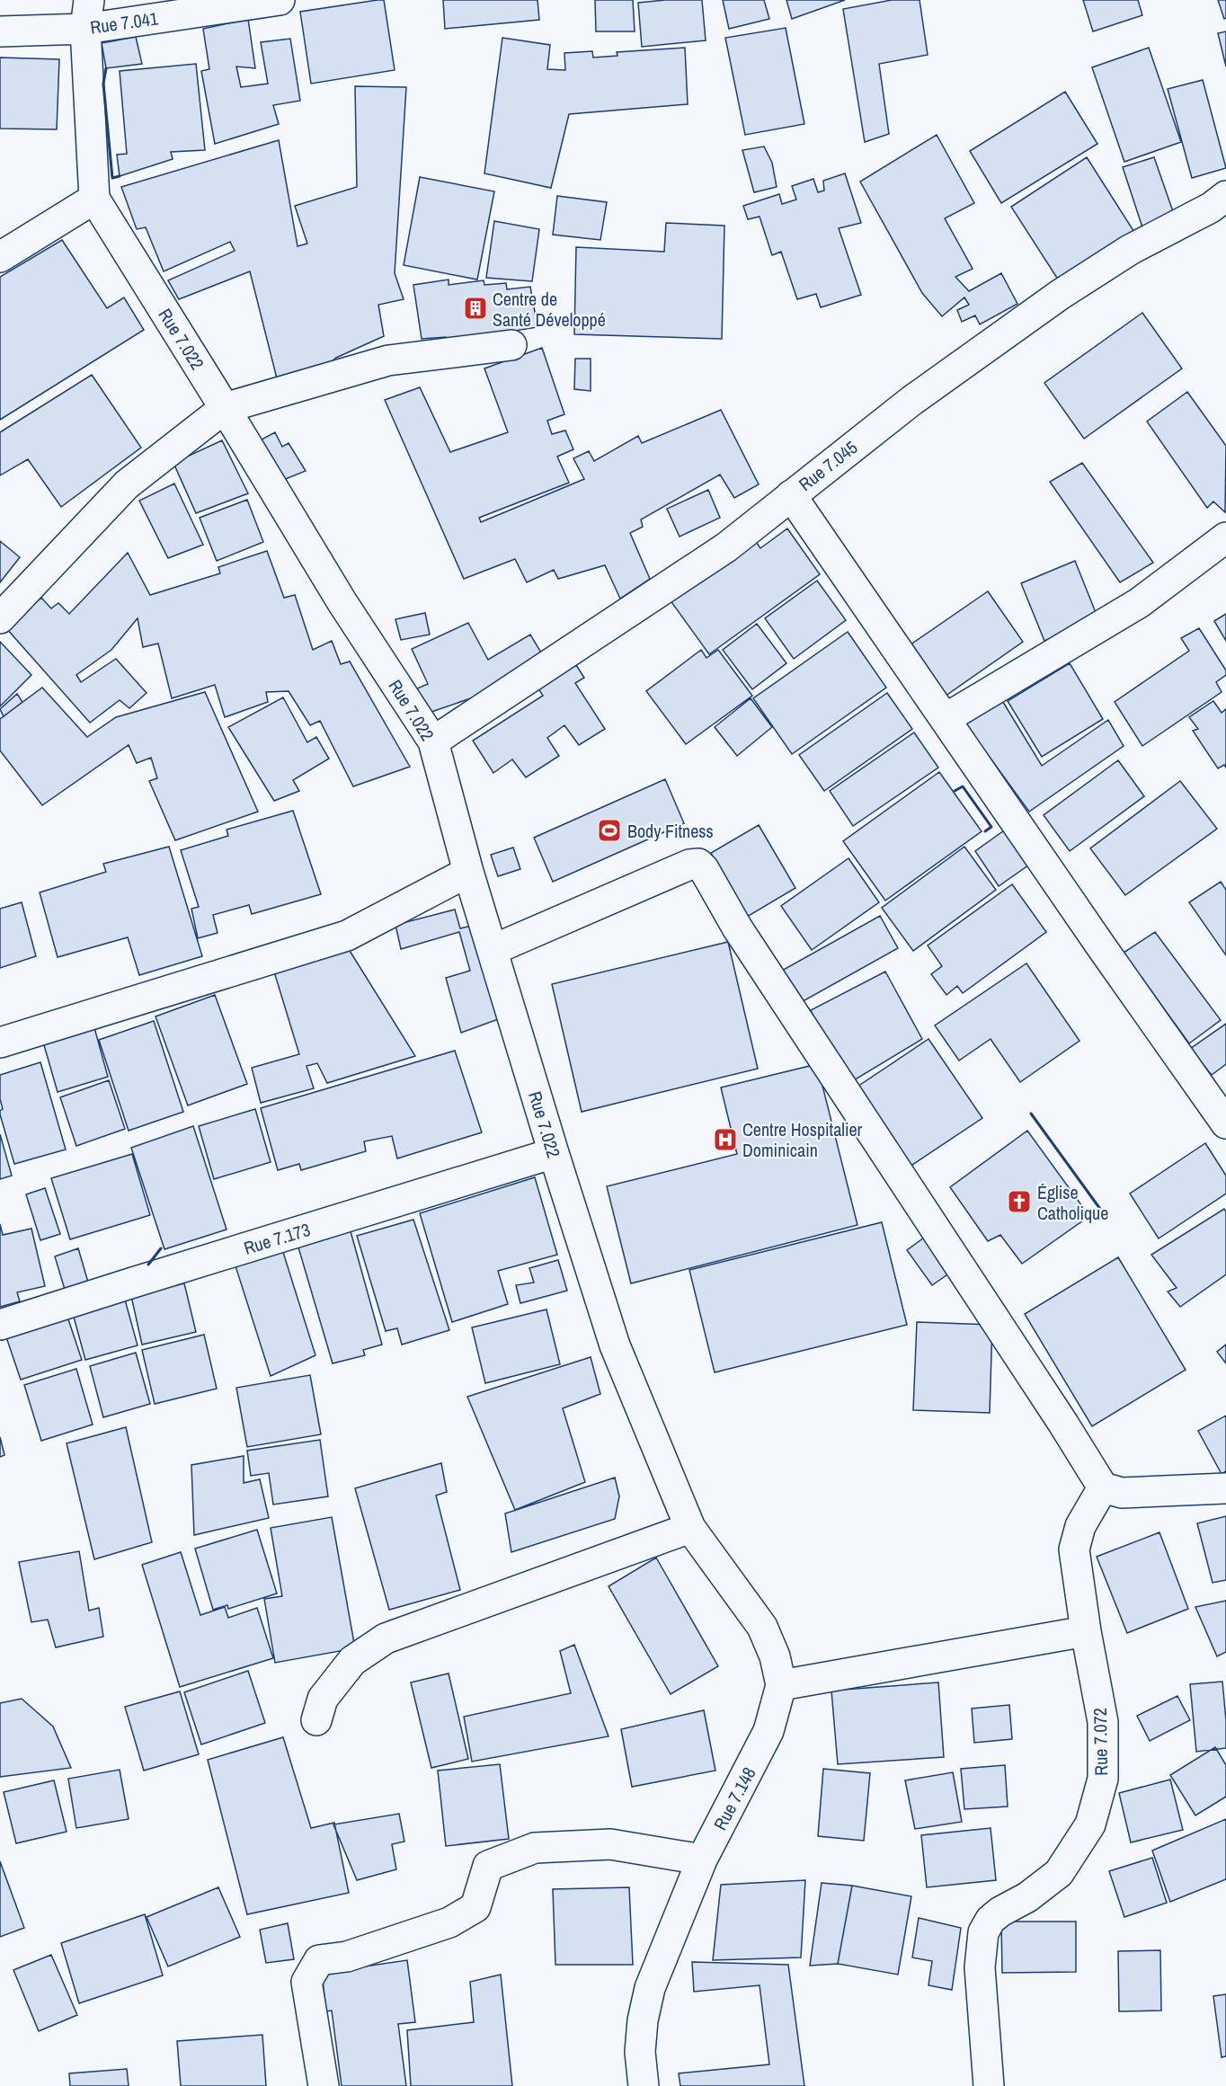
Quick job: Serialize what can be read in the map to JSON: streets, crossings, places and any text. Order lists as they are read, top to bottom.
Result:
{
  "streets": {
    "street": [
      "Rue 7.041",
      "Rue 7.022",
      "Rue 7.045",
      "Rue 7.173",
      "Rue 7.072",
      "Rue 7.148"
    ]
  },
  "crossings": [
    ["Rue 7.041", "Rue 7.022"],
    ["Rue 7.022", "Rue 7.045"],
    ["Rue 7.022", "Rue 7.173"],
    ["Rue 7.022", "Rue 7.148"]
  ],
  "places": {
    "building": ["Centre de Santé Développé"],
    "sports": ["Body Fitness"],
    "hospital": ["Centre Hospitalier Dominicain"],
    "church": ["Église Catholique"]
  }
}
